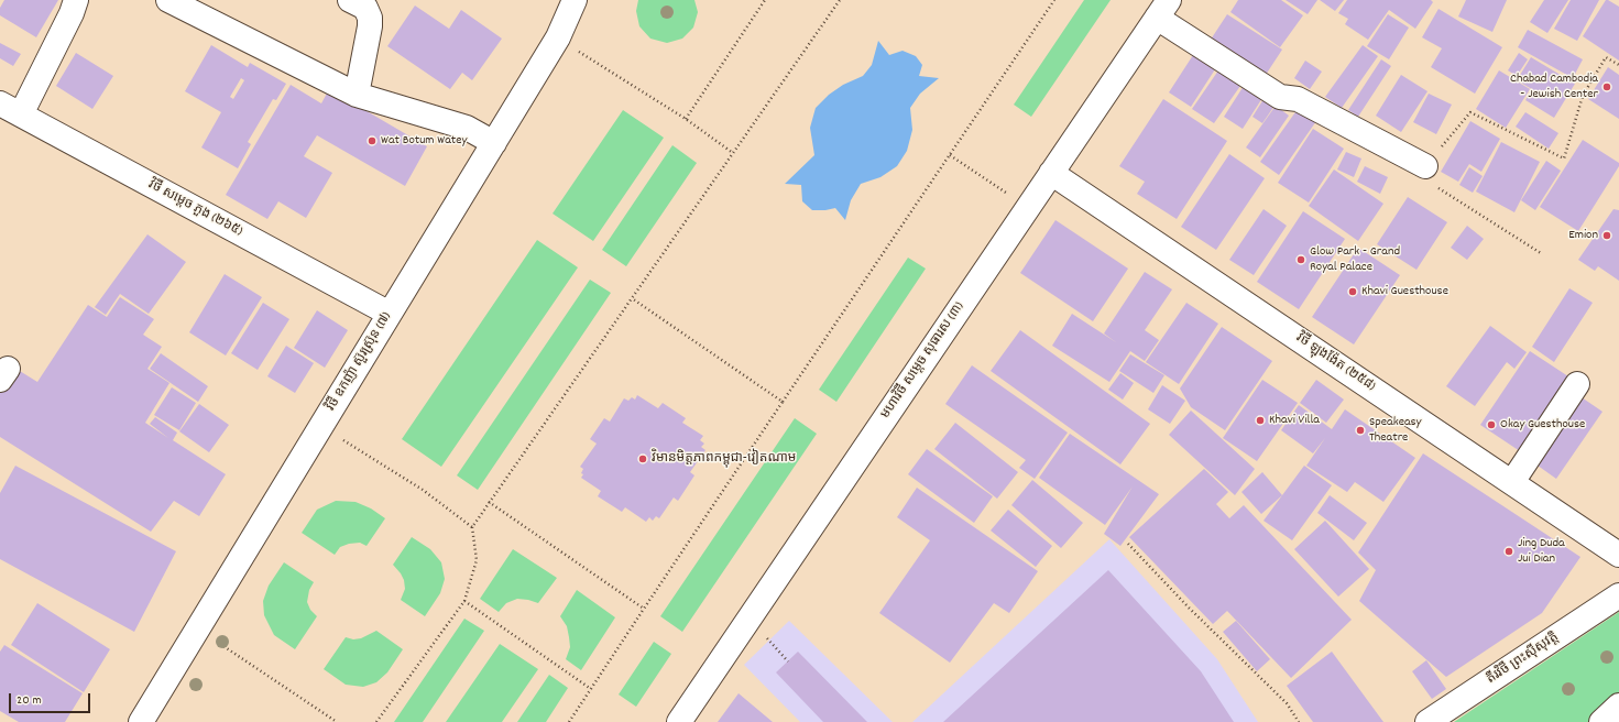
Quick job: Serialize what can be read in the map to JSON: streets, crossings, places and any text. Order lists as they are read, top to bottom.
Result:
{
  "streets": {
    "street": [
      "វិថី សម្តេច ភួង (២៦៥)",
      "មហាវិថី សម្តេច សុធារស (៣)",
      "វិថី ឧកញ៉ា ស៊ួរស៊្រុន (៧)",
      "វិថី ឡុងង៉ែត (២៥៨)",
      "តីរវិថី ព្រះស៊ីសុវត្តិ"
    ]
  },
  "crossings": [
    ["វិថី សម្តេច ភួង (២៦៥)", "វិថី ឧកញ៉ា ស៊ួរស៊្រុន (៧)"],
    ["មហាវិថី សម្តេច សុធារស (៣)", "វិថី ឡុងង៉ែត (២៥៨)"]
  ],
  "places": [
    "Chabad Cambodia - Jewish Center",
    "Wat Botum Watey",
    "Emion",
    "Glow Park - Grand Royal Palace",
    "Khavi Guesthouse",
    "Khavi Villa",
    "Okay Guesthouse",
    "Speakeasy Theatre",
    "វិមានមិត្តភាពកម្ពុជា-វៀតណាម",
    "Jing Duda Jui Dian"
  ],
  "scale_bar": "20 m"
}
